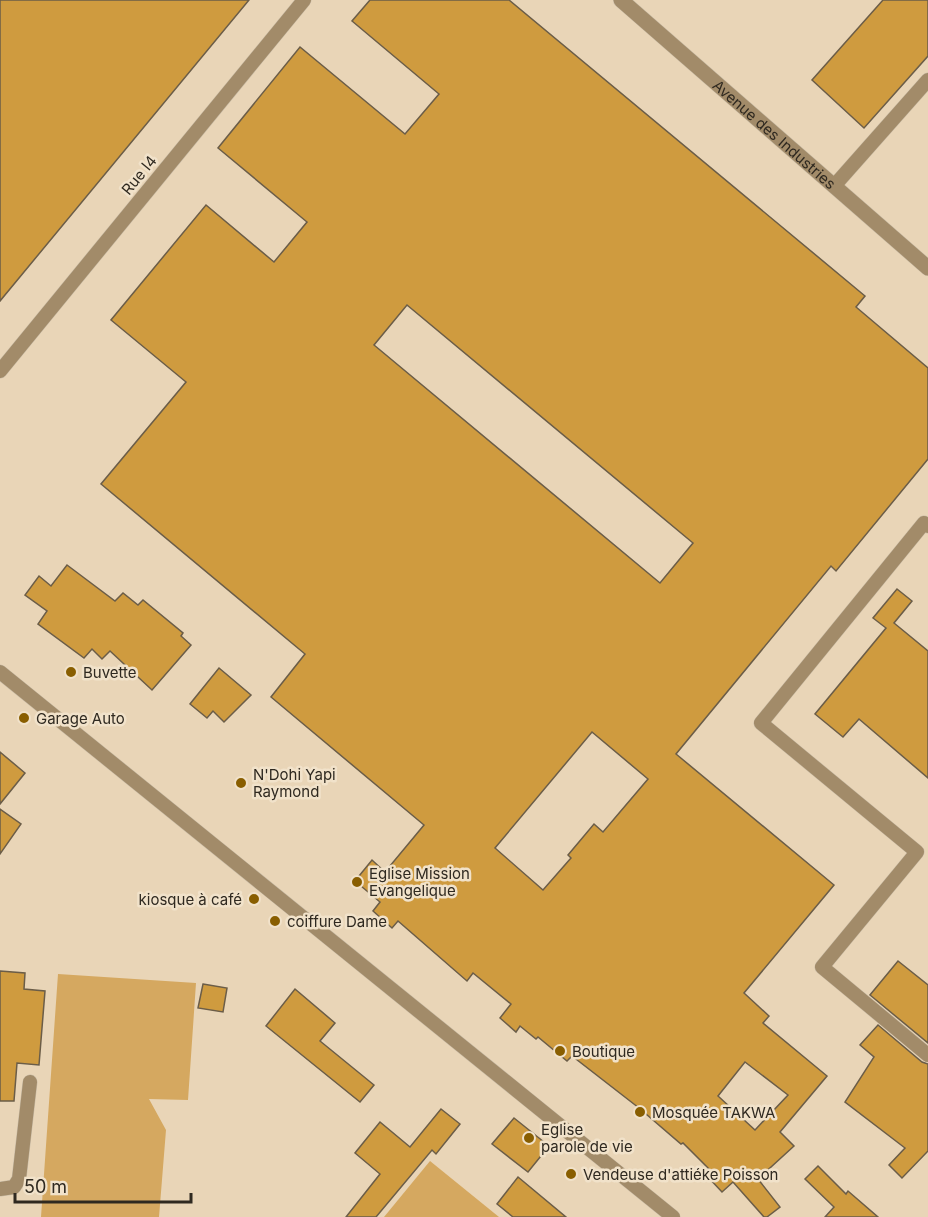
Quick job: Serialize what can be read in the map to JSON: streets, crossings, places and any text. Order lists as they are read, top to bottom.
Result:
{
  "streets": {
    "street": ["Avenue des Industries"],
    "lane": ["Rue I4"]
  },
  "places": [
    "Buvette",
    "Garage Auto",
    "N'Dohi Yapi Raymond",
    "Eglise Mission Evangelique",
    "kiosque à café",
    "coiffure Dame",
    "Boutique",
    "Mosquée TAKWA",
    "Eglise parole de vie",
    "Vendeuse d'attiéke Poisson"
  ],
  "scale_bar": "50 m"
}
